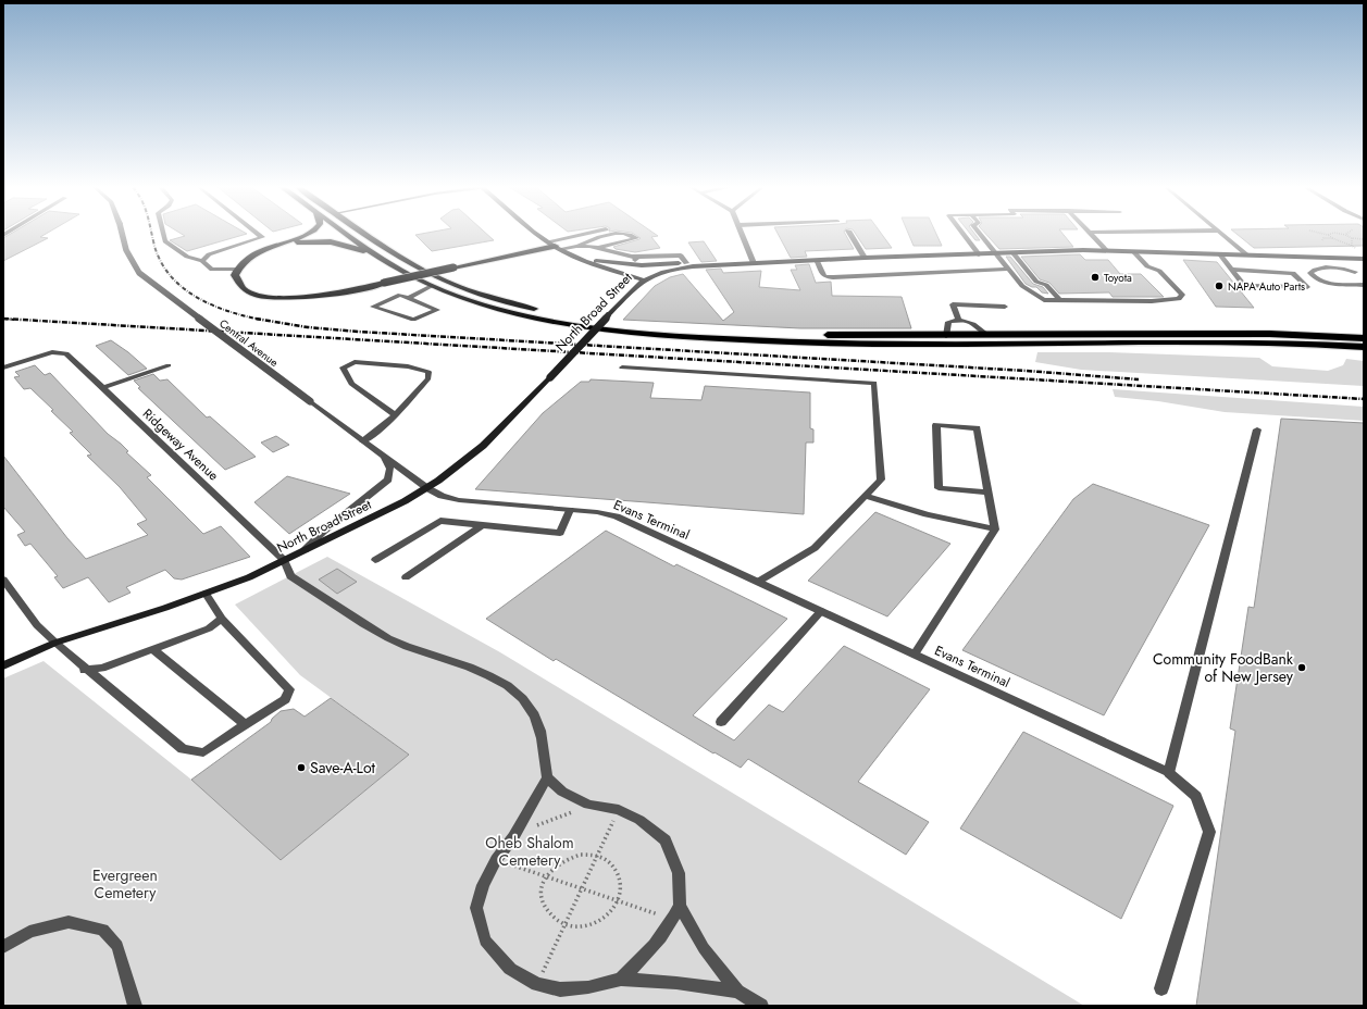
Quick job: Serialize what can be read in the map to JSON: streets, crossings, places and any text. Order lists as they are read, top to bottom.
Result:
{
  "streets": {
    "main road": ["North Broad Street"],
    "street": ["Central Avenue", "Ridgeway Avenue", "Evans Terminal"]
  },
  "crossings": [
    ["North Broad Street", "Central Avenue"],
    ["North Broad Street", "Ridgeway Avenue"],
    ["North Broad Street", "Evans Terminal"],
    ["Central Avenue", "Evans Terminal"]
  ],
  "parks": ["Oheb Shalom Cemetery", "Evergreen Cemetery"],
  "places": [
    "Toyota",
    "NAPA Auto Parts",
    "Community FoodBank of New Jersey",
    "Save-A-Lot"
  ]
}
